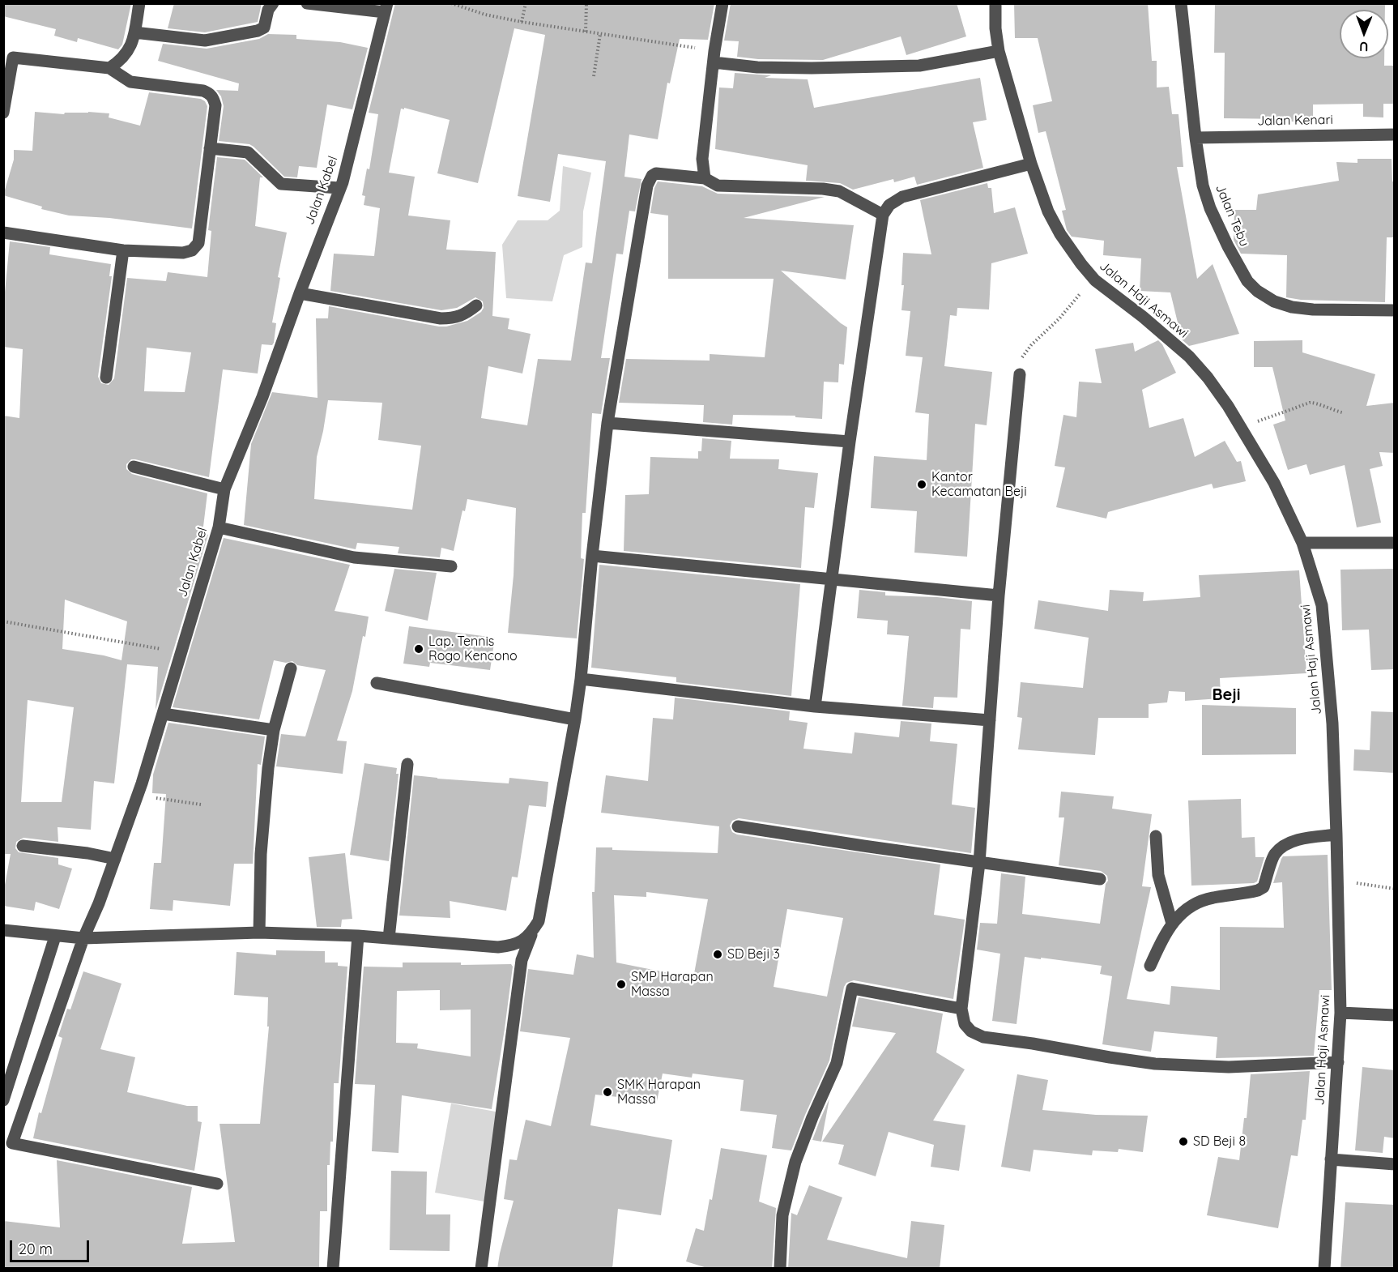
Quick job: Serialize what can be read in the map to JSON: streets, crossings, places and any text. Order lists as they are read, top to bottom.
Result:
{
  "streets": {
    "street": [
      "Jalan Kenari",
      "Jalan Kabel",
      "Jalan Tebu",
      "Jalan Haji Asmawi"
    ]
  },
  "crossings": [
    ["Jalan Kenari", "Jalan Tebu"]
  ],
  "districts": ["Beji"],
  "places": [
    "Kantor Kecamatan Beji",
    "Lap. Tennis Rogo Kencono",
    "SD Beji 3",
    "SMP Harapan Massa",
    "SMK Harapan Massa",
    "SD Beji 8"
  ],
  "scale_bar": "20 m",
  "north": "bottom"
}
